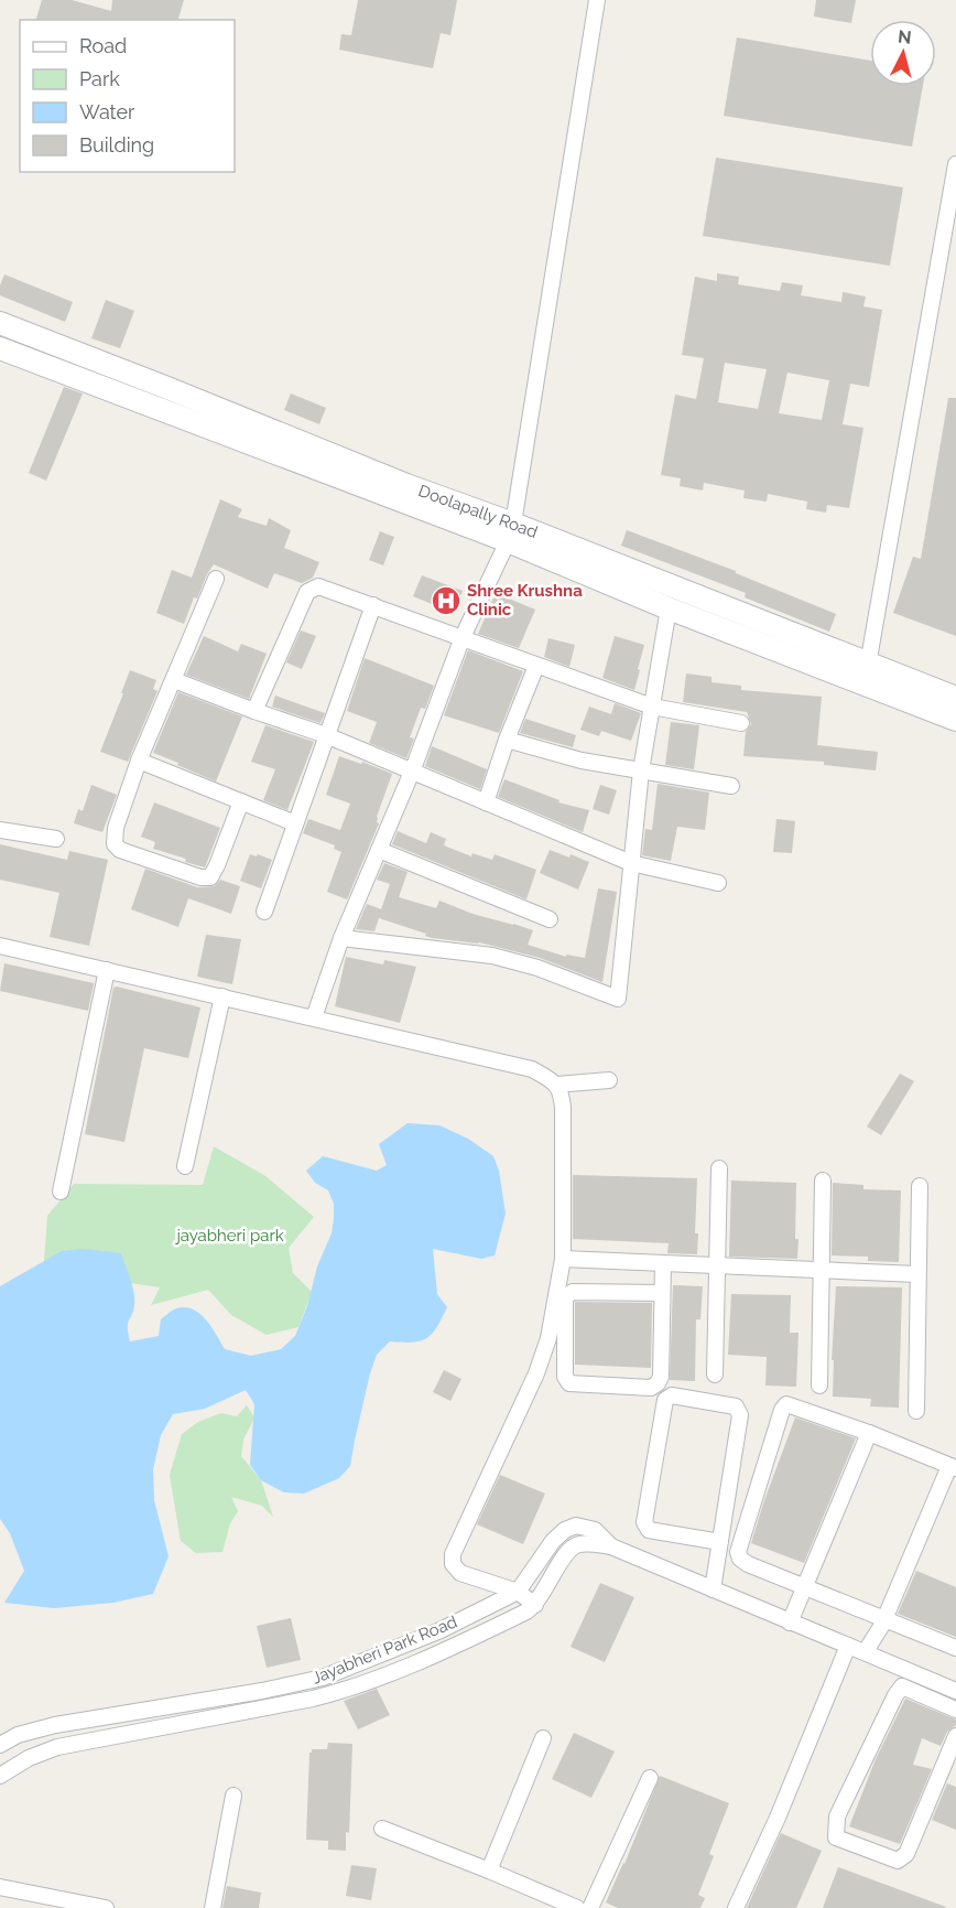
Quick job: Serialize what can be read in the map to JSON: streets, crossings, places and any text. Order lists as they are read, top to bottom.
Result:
{
  "streets": {
    "main road": ["Doolapally Road"],
    "street": ["Jayabheri Park Road"]
  },
  "parks": ["jayabheri park"],
  "places": {
    "hospital": ["Shree Krushna Clinic"]
  },
  "legend": [
    "Road",
    "Park",
    "Water",
    "Building"
  ],
  "north": "top"
}
